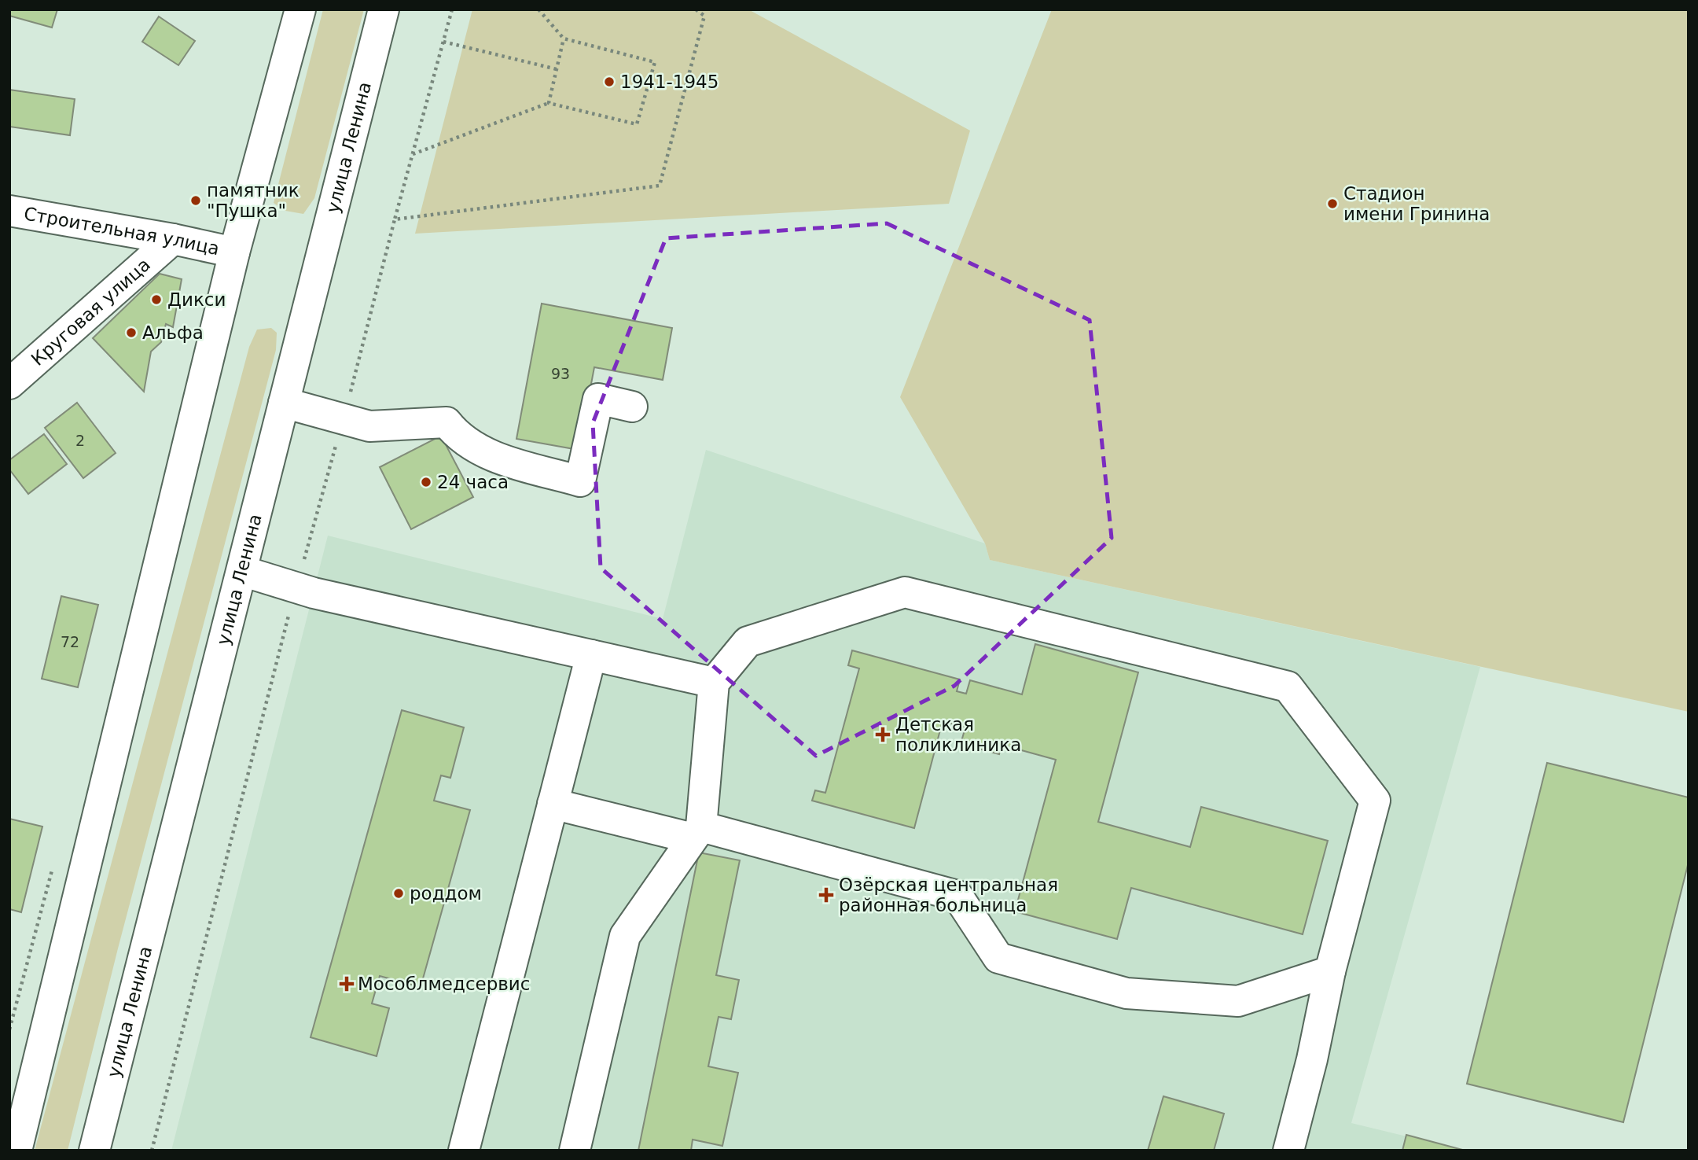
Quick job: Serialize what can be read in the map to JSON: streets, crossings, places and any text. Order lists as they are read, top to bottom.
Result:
{
  "streets": {
    "main road": ["улица Ленина", "Строительная улица", "Круговая улица"]
  },
  "crossings": [
    ["Строительная улица", "Круговая улица"]
  ],
  "places": {
    "other": [
      "1941-1945",
      "памятник \"Пушка\"",
      "Стадион имени Гринина",
      "Дикси",
      "Альфа",
      "24 часа",
      "роддом"
    ],
    "health": ["Детская поликлиника", "Озёрская центральная районная больница", "Мособлмедсервис"]
  },
  "house_numbers": ["93", "2", "72"]
}
